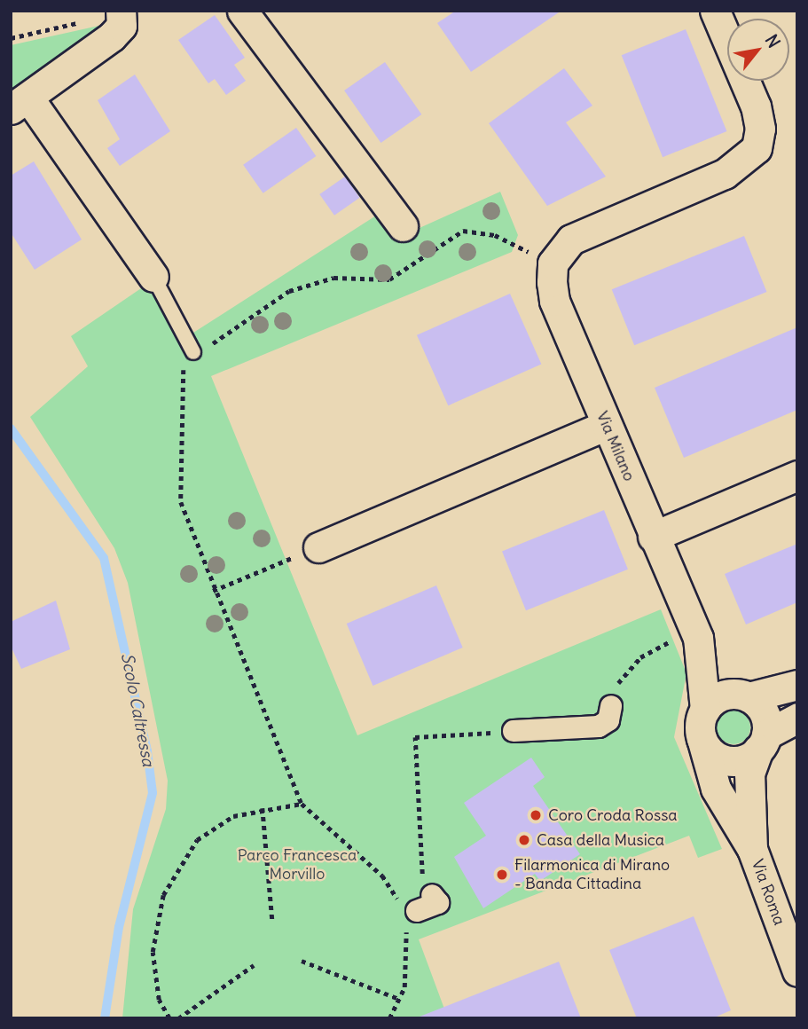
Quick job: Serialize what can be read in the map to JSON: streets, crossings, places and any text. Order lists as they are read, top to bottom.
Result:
{
  "streets": {
    "street": ["Via Milano", "Via Roma"]
  },
  "crossings": [
    ["Via Milano", "Via Roma"]
  ],
  "water": ["Scolo Caltressa"],
  "parks": ["Parco Francesca Morvillo"],
  "places": ["Coro Croda Rossa", "Casa della Musica", "Filarmonica di Mirano - Banda Cittadina"],
  "north": "top right"
}
